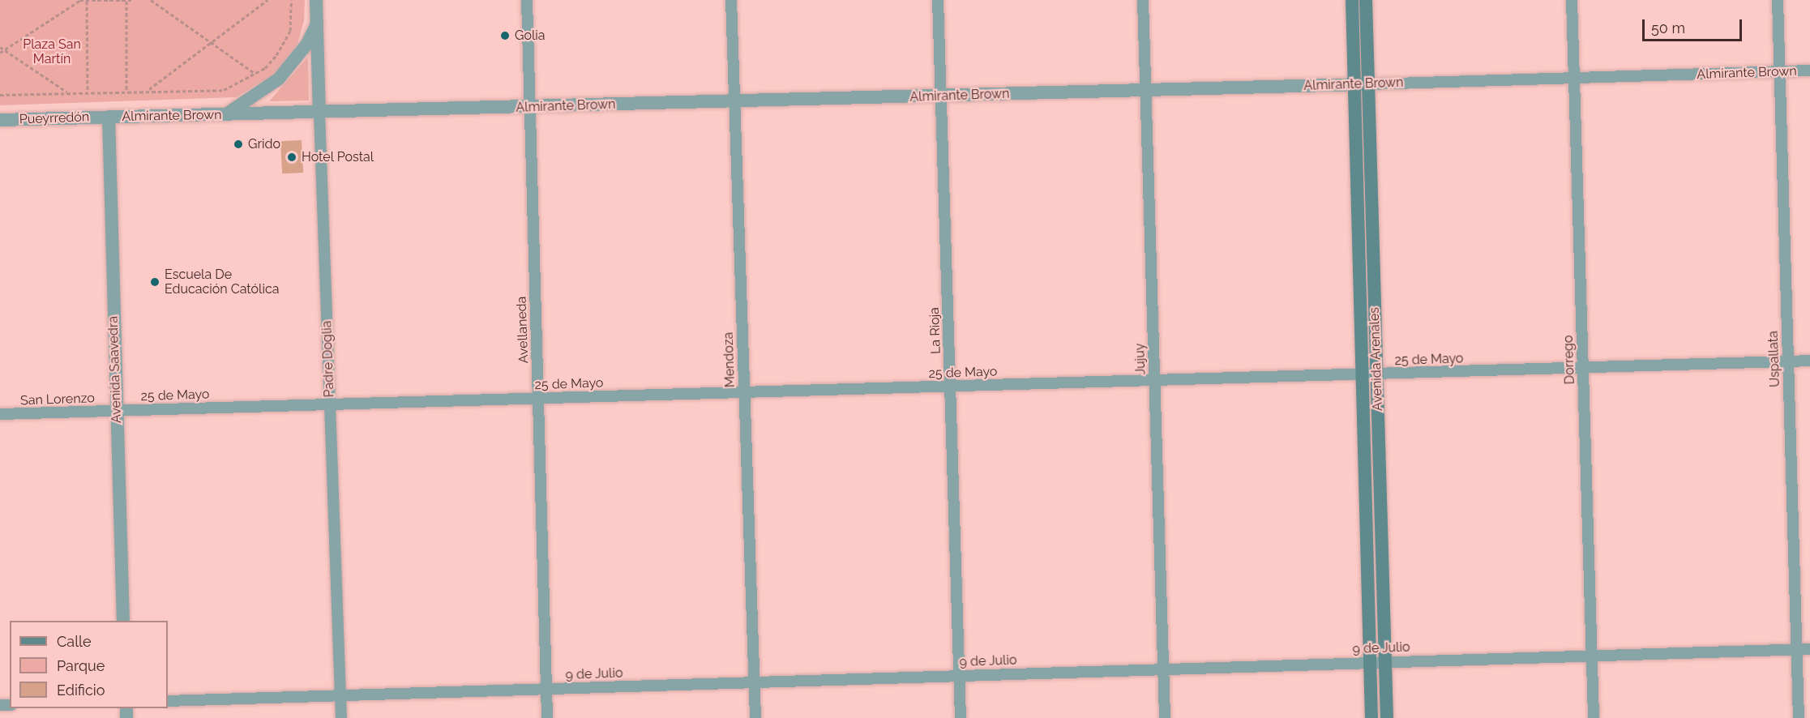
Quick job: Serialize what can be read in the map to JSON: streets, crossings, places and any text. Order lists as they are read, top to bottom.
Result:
{
  "streets": {
    "main road": ["Avenida Arenales"],
    "street": [
      "Almirante Brown",
      "Pueyrredón",
      "Avellaneda",
      "La Rioja",
      "Padre Doglia",
      "Jujuy",
      "Uspallata",
      "Mendoza",
      "25 de Mayo",
      "Dorrego",
      "Avenida Saavedra",
      "San Lorenzo",
      "9 de Julio"
    ]
  },
  "crossings": [
    ["Almirante Brown", "Pueyrredón"],
    ["Almirante Brown", "Avellaneda"],
    ["Almirante Brown", "La Rioja"],
    ["Almirante Brown", "Padre Doglia"],
    ["Almirante Brown", "Jujuy"],
    ["Almirante Brown", "Avenida Arenales"],
    ["Almirante Brown", "Uspallata"],
    ["Almirante Brown", "Mendoza"],
    ["Almirante Brown", "Dorrego"],
    ["Almirante Brown", "Avenida Saavedra"],
    ["Pueyrredón", "Avenida Saavedra"],
    ["Avellaneda", "25 de Mayo"],
    ["Avellaneda", "9 de Julio"],
    ["La Rioja", "25 de Mayo"],
    ["La Rioja", "9 de Julio"],
    ["Padre Doglia", "25 de Mayo"],
    ["Padre Doglia", "9 de Julio"],
    ["Jujuy", "25 de Mayo"],
    ["Jujuy", "9 de Julio"],
    ["Avenida Arenales", "25 de Mayo"],
    ["Avenida Arenales", "9 de Julio"],
    ["Uspallata", "25 de Mayo"],
    ["Uspallata", "9 de Julio"],
    ["Mendoza", "25 de Mayo"],
    ["Mendoza", "9 de Julio"],
    ["25 de Mayo", "Dorrego"],
    ["25 de Mayo", "Avenida Saavedra"],
    ["25 de Mayo", "San Lorenzo"],
    ["Dorrego", "9 de Julio"],
    ["Avenida Saavedra", "San Lorenzo"]
  ],
  "parks": ["Plaza San Martín"],
  "places": [
    "Golia",
    "Grido",
    "Hotel Postal",
    "Escuela De Educación Católica"
  ],
  "legend": ["Calle", "Parque", "Edificio"],
  "scale_bar": "50 m"
}
